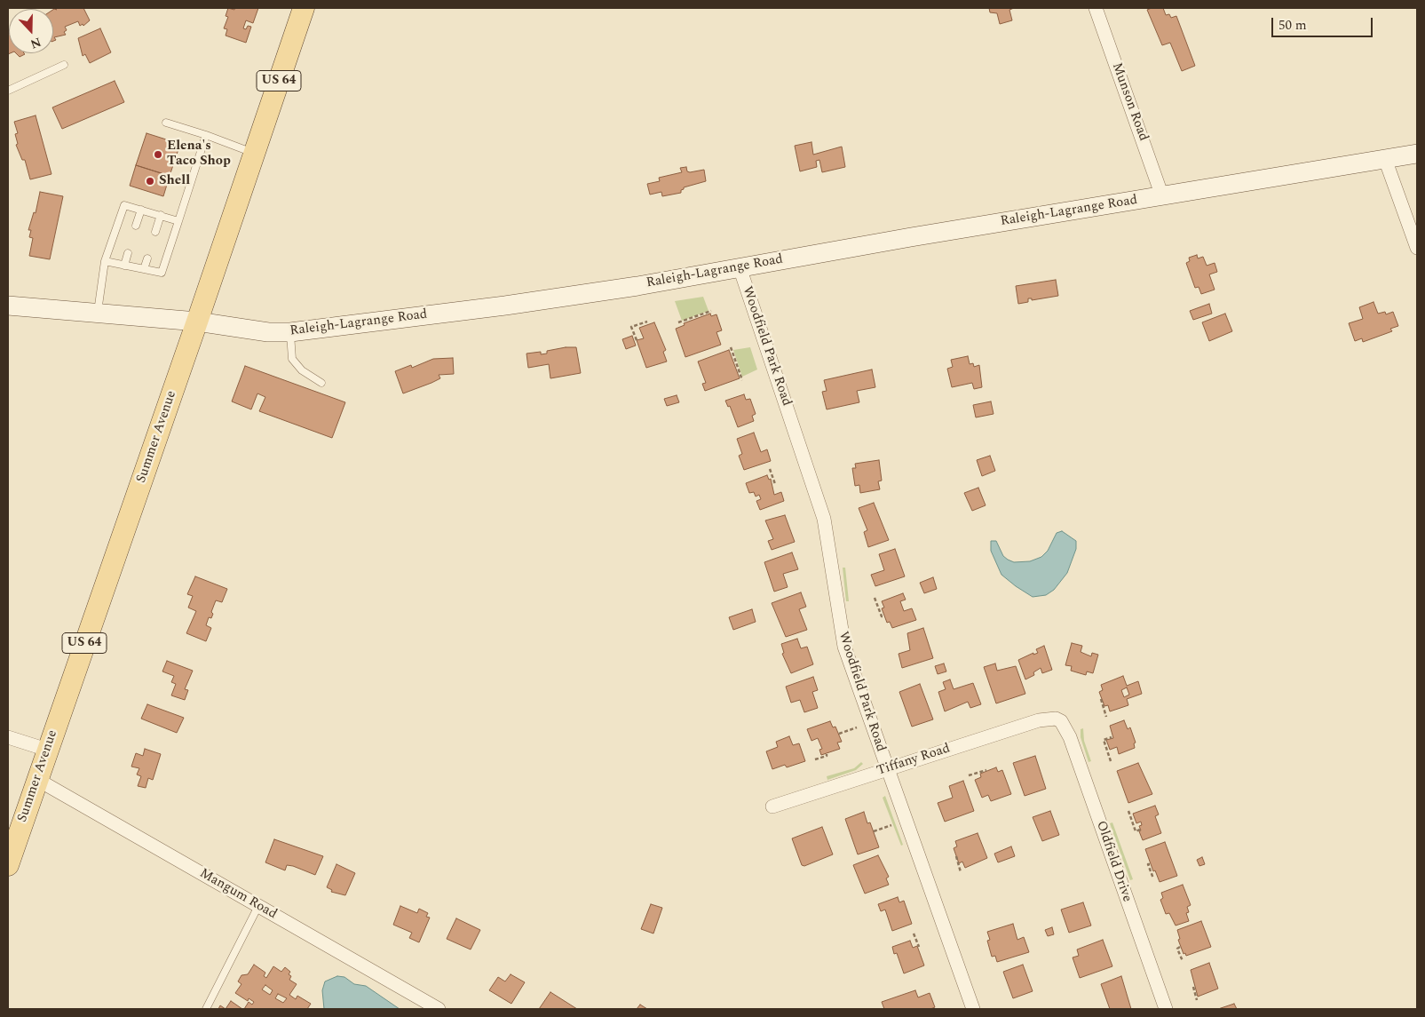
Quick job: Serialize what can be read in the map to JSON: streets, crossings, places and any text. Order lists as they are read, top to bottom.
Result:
{
  "streets": {
    "main road": ["US 64", "Raleigh-Lagrange Road", "Summer Avenue"],
    "street": [
      "Munson Road",
      "Woodfield Park Road",
      "Tiffany Road",
      "Oldfield Drive",
      "Mangum Road"
    ]
  },
  "crossings": [
    ["Munson Road", "Raleigh-Lagrange Road"],
    ["Raleigh-Lagrange Road", "Woodfield Park Road"],
    ["Raleigh-Lagrange Road", "Summer Avenue"],
    ["Woodfield Park Road", "Tiffany Road"],
    ["Summer Avenue", "Mangum Road"],
    ["Tiffany Road", "Oldfield Drive"]
  ],
  "places": ["Elena's Taco Shop", "Shell"],
  "scale_bar": "50 m",
  "north": "bottom"
}
